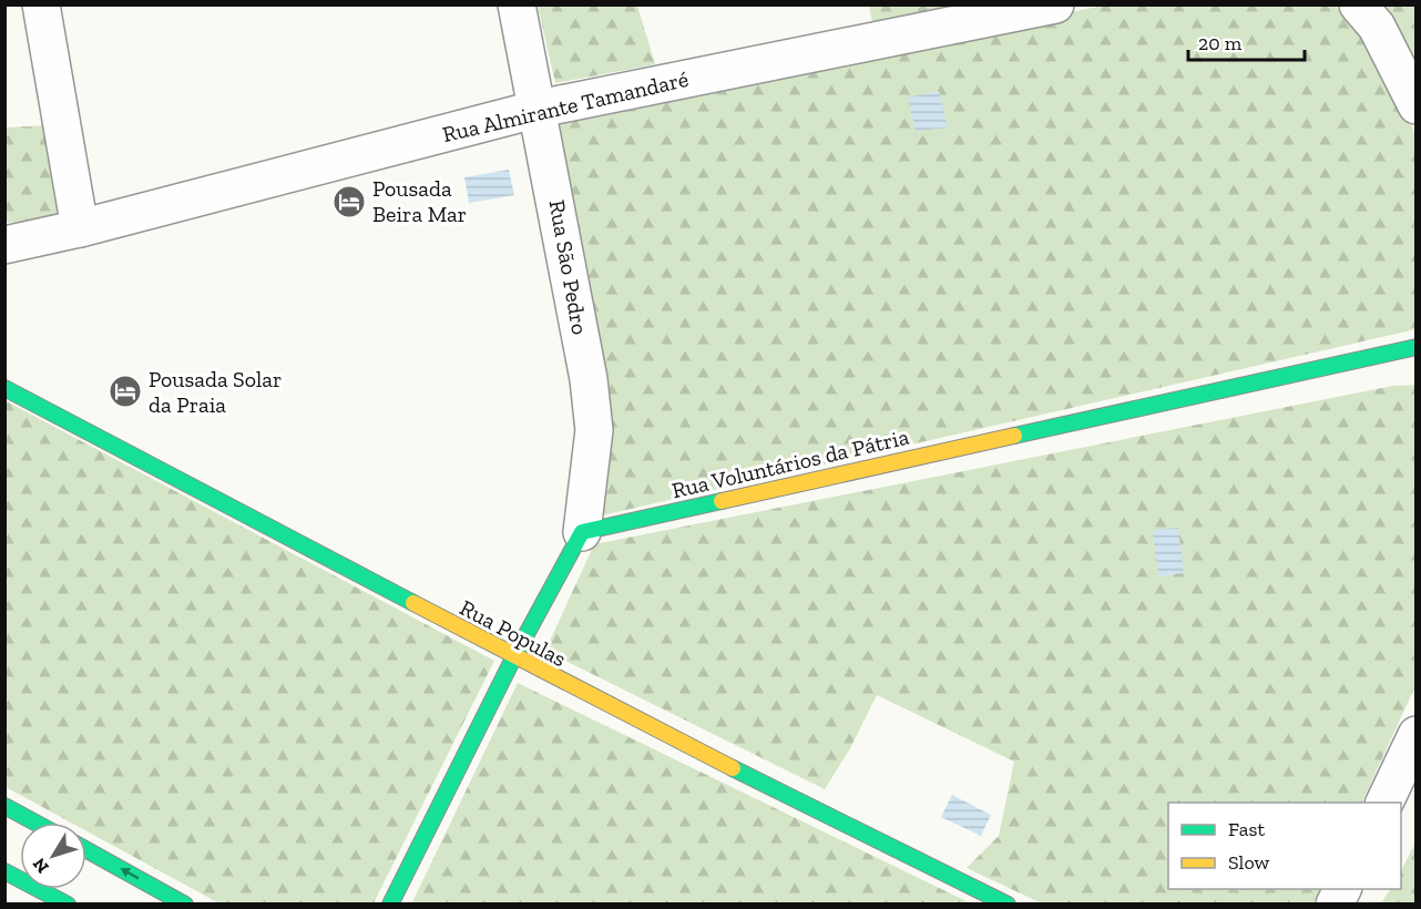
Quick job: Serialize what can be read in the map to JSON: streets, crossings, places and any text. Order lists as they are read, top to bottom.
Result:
{
  "streets": {
    "street": [
      "Rua Almirante Tamandaré",
      "Rua São Pedro",
      "Rua Voluntários da Pátria",
      "Rua Populas"
    ]
  },
  "crossings": [
    ["Rua Almirante Tamandaré", "Rua São Pedro"],
    ["Rua São Pedro", "Rua Voluntários da Pátria"]
  ],
  "places": {
    "hotel": ["Pousada Beira Mar", "Pousada Solar da Praia"]
  },
  "legend": ["Fast", "Slow"],
  "scale_bar": "20 m",
  "north": "bottom left"
}
